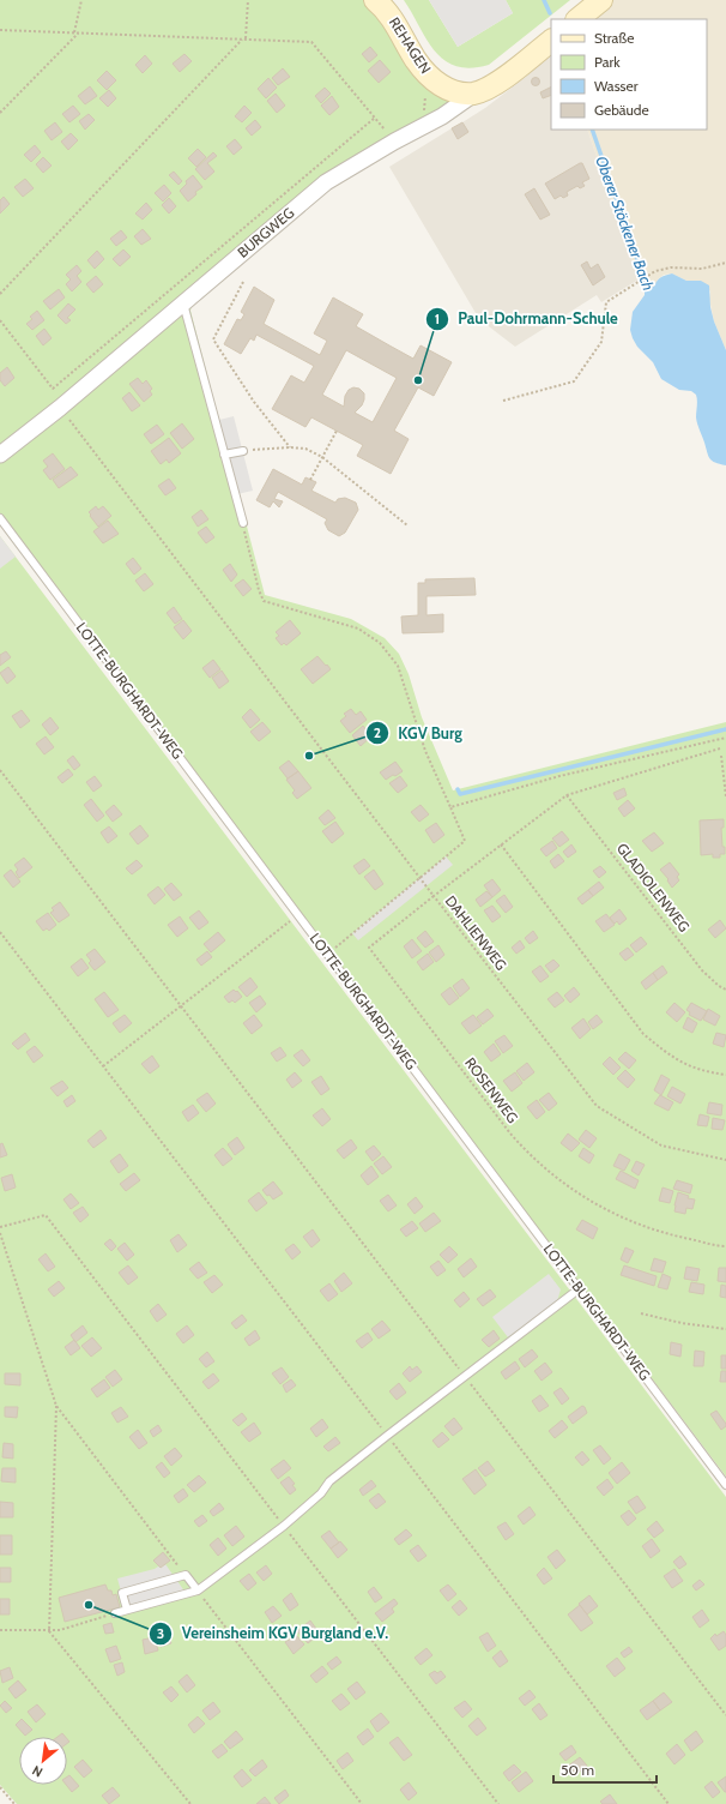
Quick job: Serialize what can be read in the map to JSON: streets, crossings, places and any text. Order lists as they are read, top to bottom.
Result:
{
  "streets": {
    "street": ["REHAGEN", "BURGWEG"],
    "lane": ["LOTTE-BURGHARDT-WEG"],
    "path": ["GLADIOLENWEG", "DAHLIENWEG", "ROSENWEG"]
  },
  "crossings": [
    ["REHAGEN", "BURGWEG"],
    ["GLADIOLENWEG", "DAHLIENWEG"],
    ["DAHLIENWEG", "ROSENWEG"]
  ],
  "water": ["Oberer Stöckener Bach"],
  "places": ["Paul-Dohrmann-Schule", "KGV Burg", "Vereinsheim KGV Burgland e.V."],
  "legend": [
    "Straße",
    "Park",
    "Wasser",
    "Gebäude"
  ],
  "scale_bar": "50 m",
  "north": "bottom left"
}
